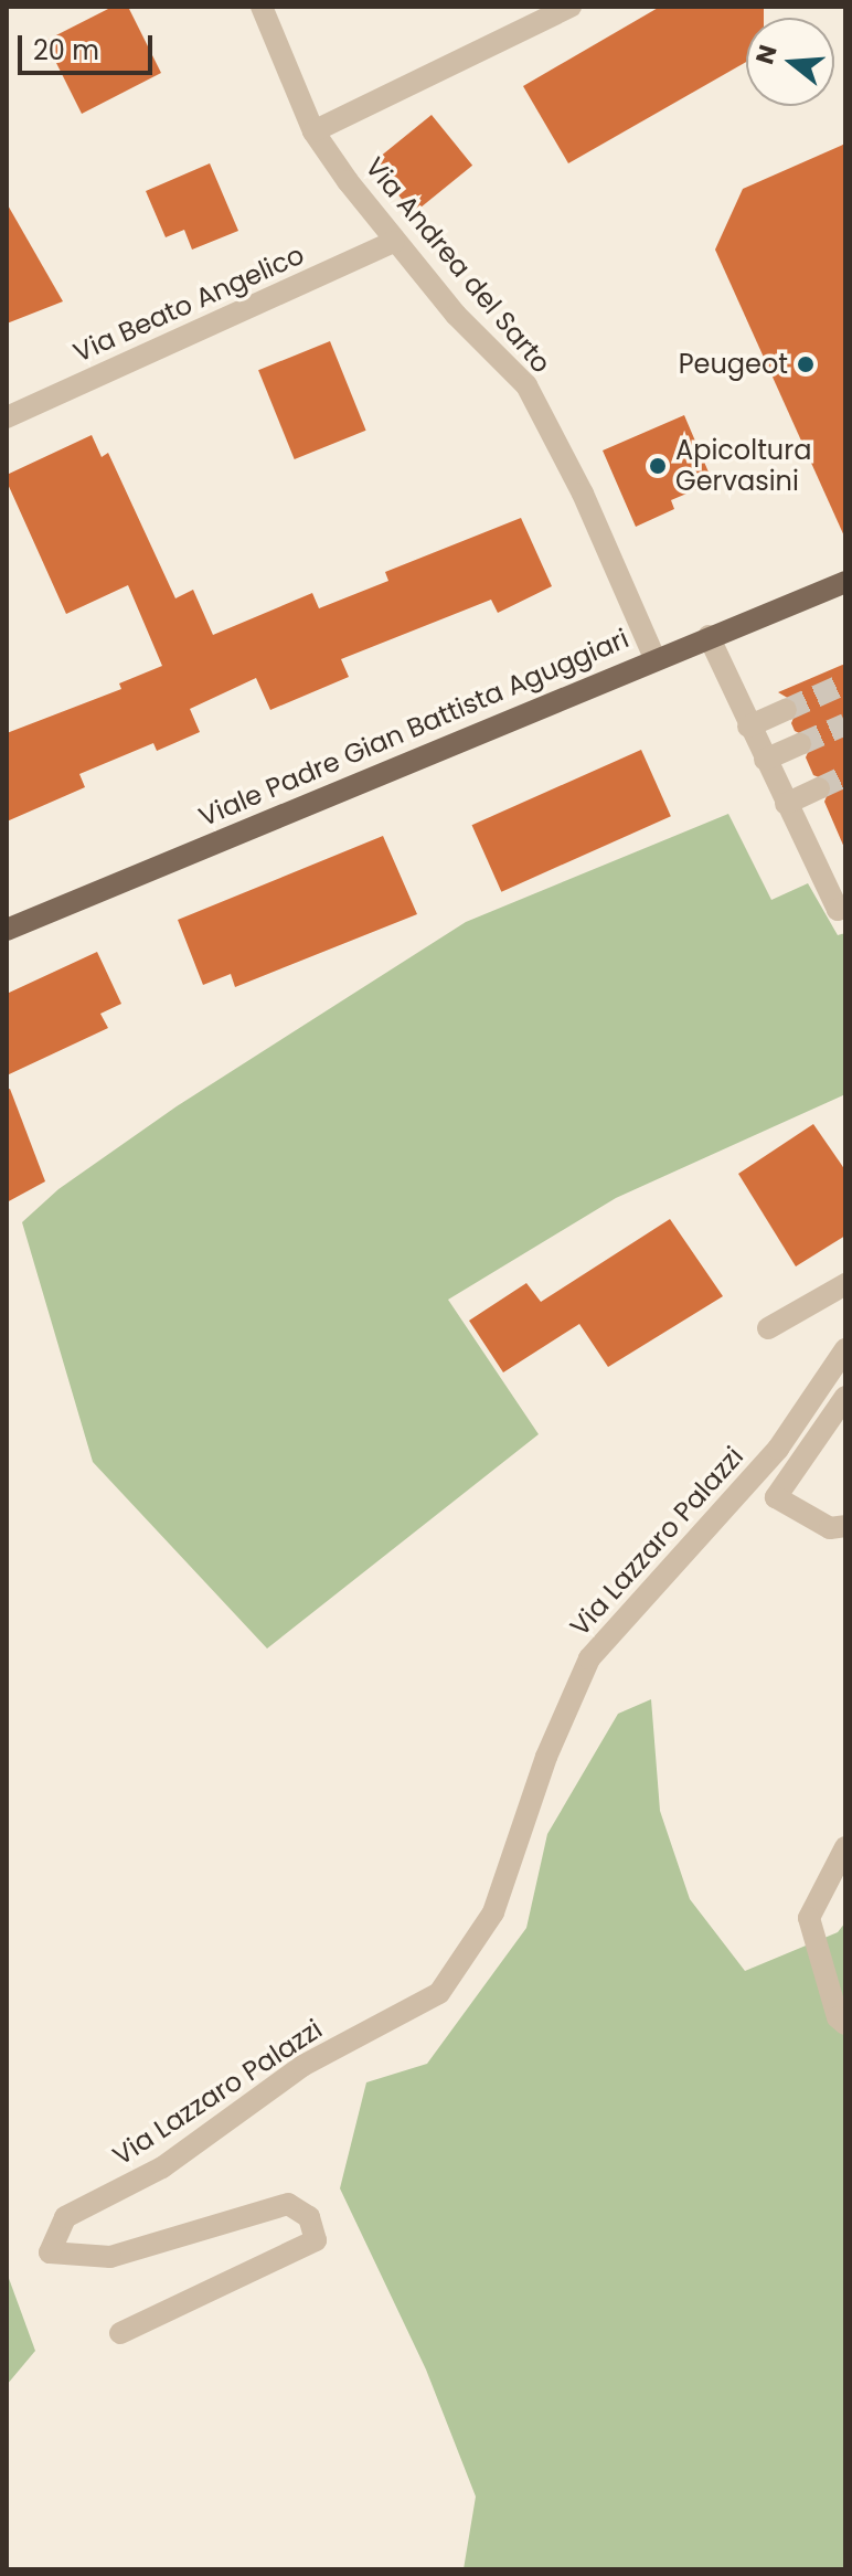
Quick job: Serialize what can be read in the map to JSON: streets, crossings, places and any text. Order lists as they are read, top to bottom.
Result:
{
  "streets": {
    "main road": ["Viale Padre Gian Battista Aguggiari"],
    "street": ["Via Andrea del Sarto", "Via Beato Angelico", "Via Lazzaro Palazzi"]
  },
  "crossings": [
    ["Via Andrea del Sarto", "Via Beato Angelico"],
    ["Via Andrea del Sarto", "Viale Padre Gian Battista Aguggiari"]
  ],
  "places": ["Peugeot", "Apicoltura Gervasini"],
  "scale_bar": "20 m",
  "north": "left"
}
